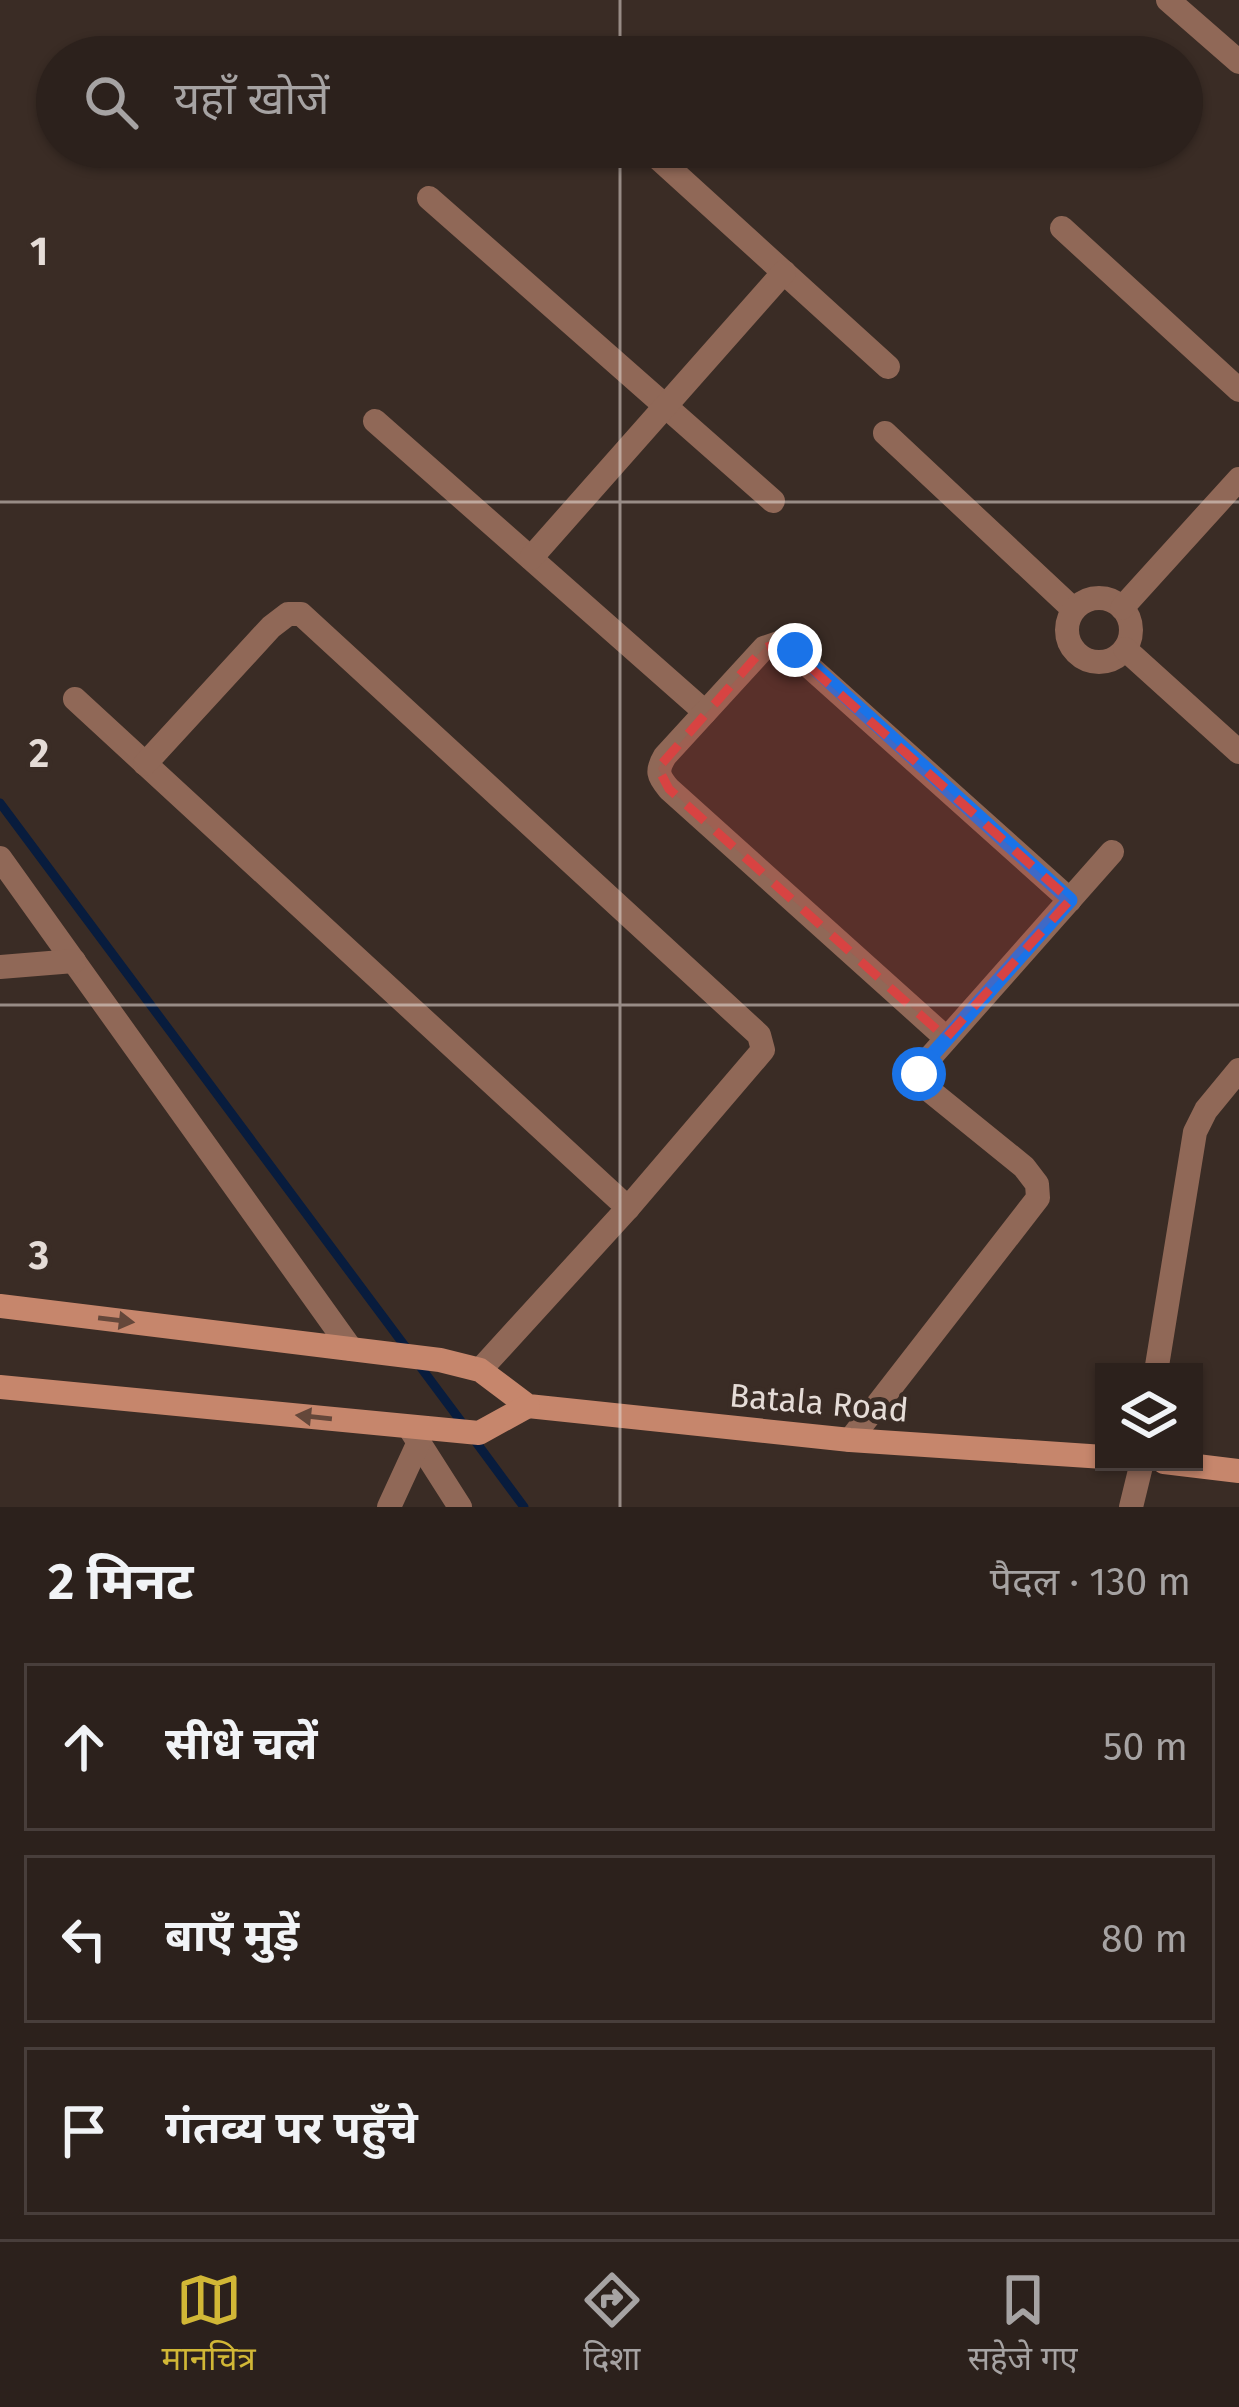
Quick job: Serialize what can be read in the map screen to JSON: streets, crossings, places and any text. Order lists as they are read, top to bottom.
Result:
{
  "streets": {
    "main road": ["Batala Road"]
  },
  "page": {
    "search": "यहाँ खोजें",
    "heading": ["2 मिनट", "पैदल · 130 m"],
    "list": [
      ["सीधे चलें", "50 m"],
      ["बाएँ मुड़ें", "80 m"],
      "गंतव्य पर पहुँचे"
    ],
    "nav": ["मानचित्र", "दिशा", "सहेजे गए"]
  },
  "grid": {
    "rows": ["1", "2", "3"]
  }
}
